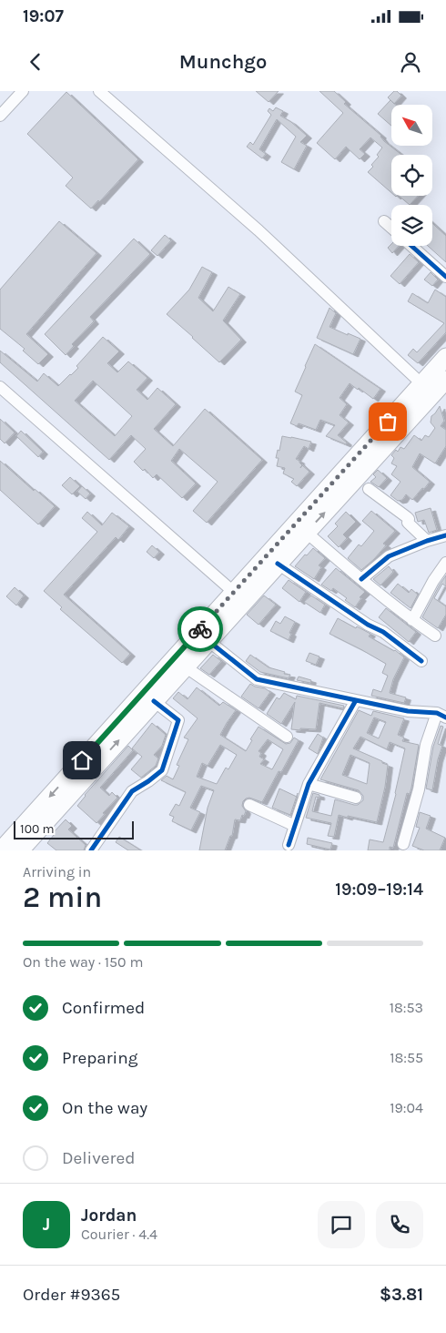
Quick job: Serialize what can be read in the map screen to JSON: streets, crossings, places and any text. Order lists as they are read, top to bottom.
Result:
{
  "scale_bar": "100 m",
  "north": "top left",
  "page": {
    "status": "19:07",
    "header": "Munchgo",
    "scale": "100 m",
    "heading": ["2 min", "Arriving in", "19:09–19:14"],
    "panel": [
      "Jordan",
      "Courier · 4.4",
      "Order #9365",
      "$3.81"
    ],
    "bar": "On the way · 150 m",
    "list": [
      ["Confirmed", "18:53"],
      ["Preparing", "18:55"],
      ["On the way", "19:04"],
      "Delivered"
    ],
    "round": "J"
  }
}
